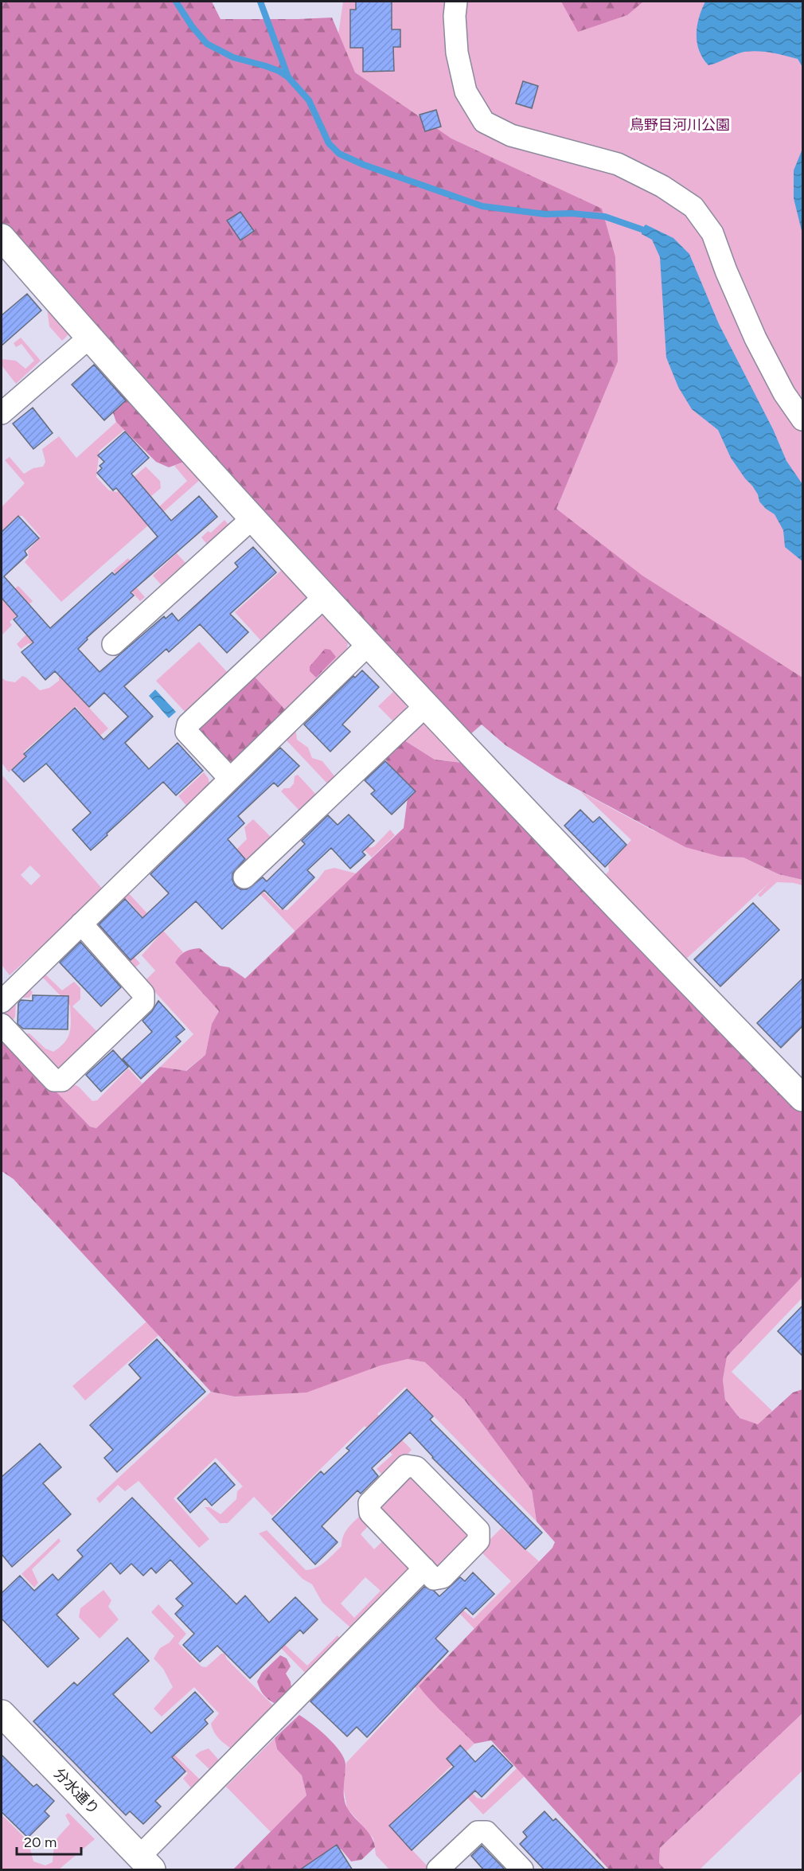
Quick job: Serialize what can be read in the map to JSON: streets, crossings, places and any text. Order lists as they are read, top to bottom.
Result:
{
  "streets": {
    "street": ["分水通り"]
  },
  "parks": ["鳥野目河川公園"],
  "scale_bar": "20 m"
}
